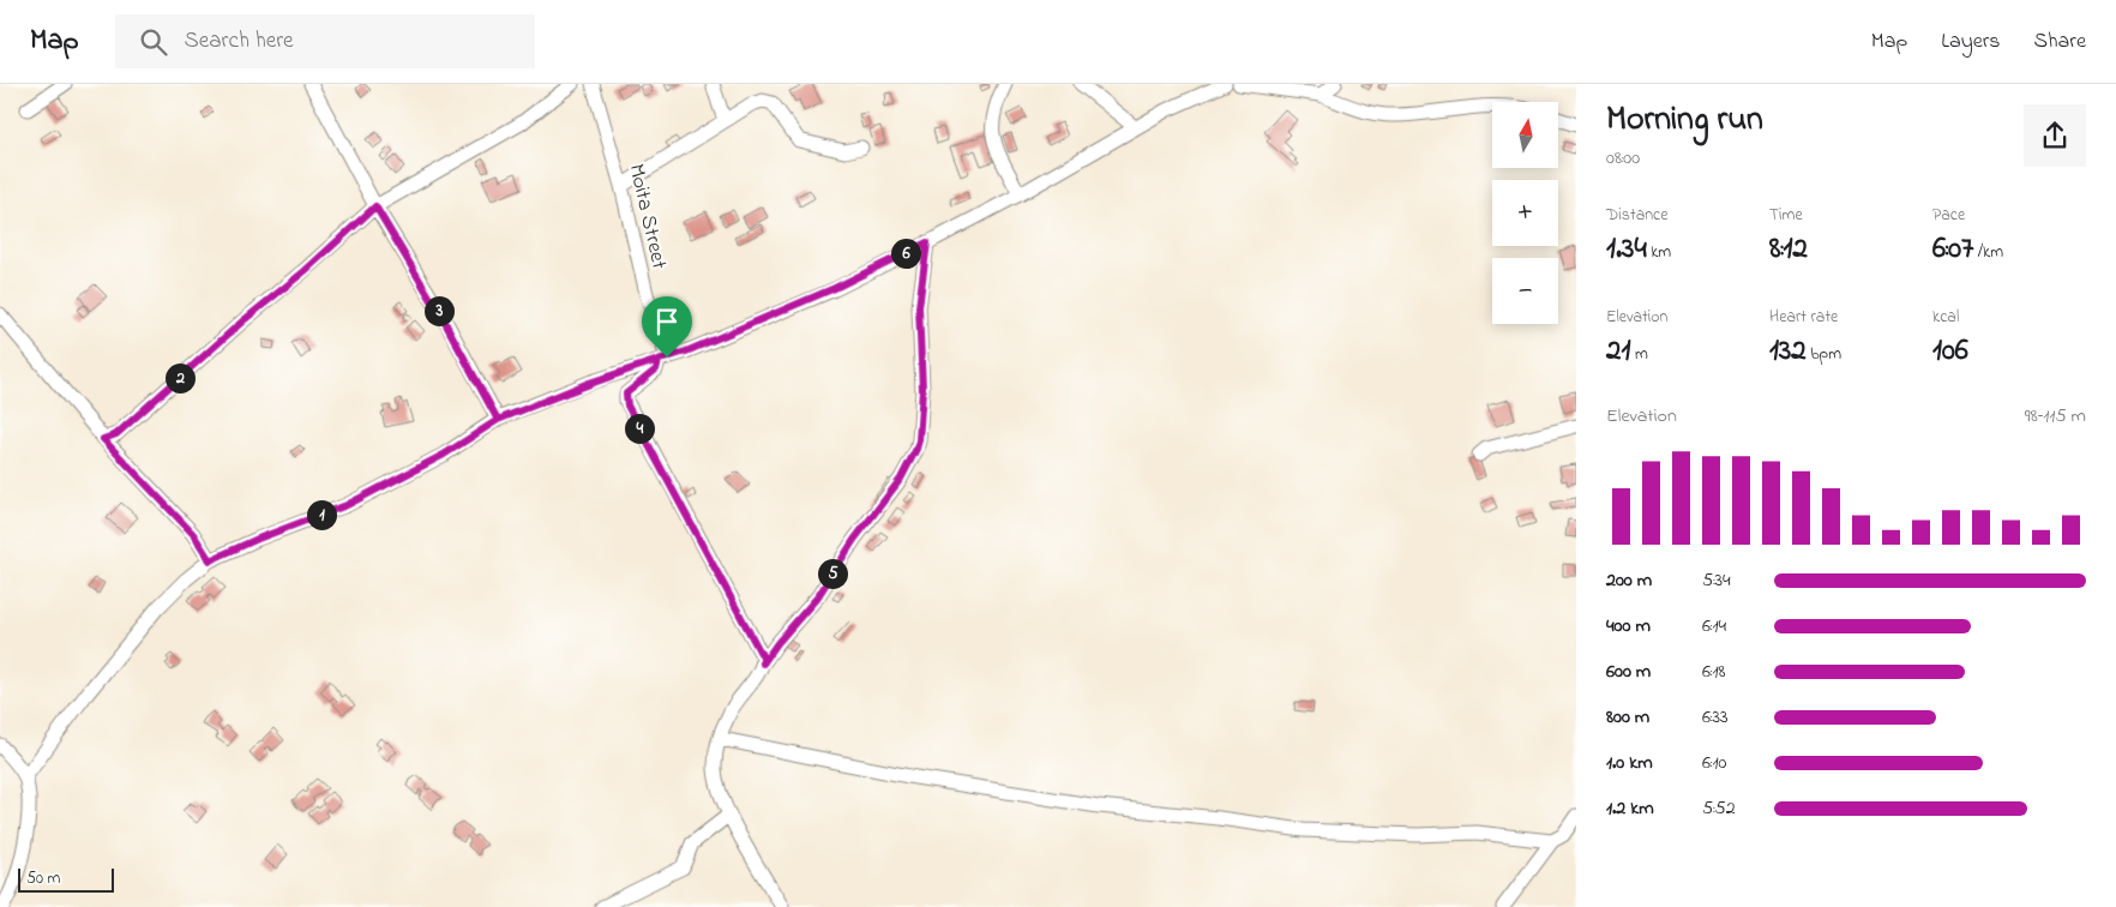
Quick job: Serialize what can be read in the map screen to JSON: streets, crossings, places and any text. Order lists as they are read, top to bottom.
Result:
{
  "streets": {
    "street": ["Moita Street"]
  },
  "scale_bar": "50 m",
  "north": "top",
  "page": {
    "header": "Map",
    "search": "Search here",
    "nav": ["Map", "Layers", "Share"],
    "heading": ["Morning run", "08:00"],
    "map_buttons": ["+", "−"],
    "stats": [
      ["Distance", "1.34 km"],
      ["Time", "8:12"],
      ["Pace", "6:07 /km"],
      ["Elevation", "21 m"],
      ["Heart rate", "132 bpm"],
      ["kcal", "106"]
    ],
    "pins": [
      "6",
      "3",
      "2",
      "4",
      "1",
      "5"
    ],
    "chart": ["Elevation", "98–115 m"],
    "list": [
      {
        "name": "200 m",
        "note": "5:34"
      },
      {
        "name": "400 m",
        "note": "6:14"
      },
      {
        "name": "600 m",
        "note": "6:18"
      },
      {
        "name": "800 m",
        "note": "6:33"
      },
      {
        "name": "1.0 km",
        "note": "6:10"
      },
      {
        "name": "1.2 km",
        "note": "5:52"
      }
    ],
    "scale": "50 m"
  }
}
